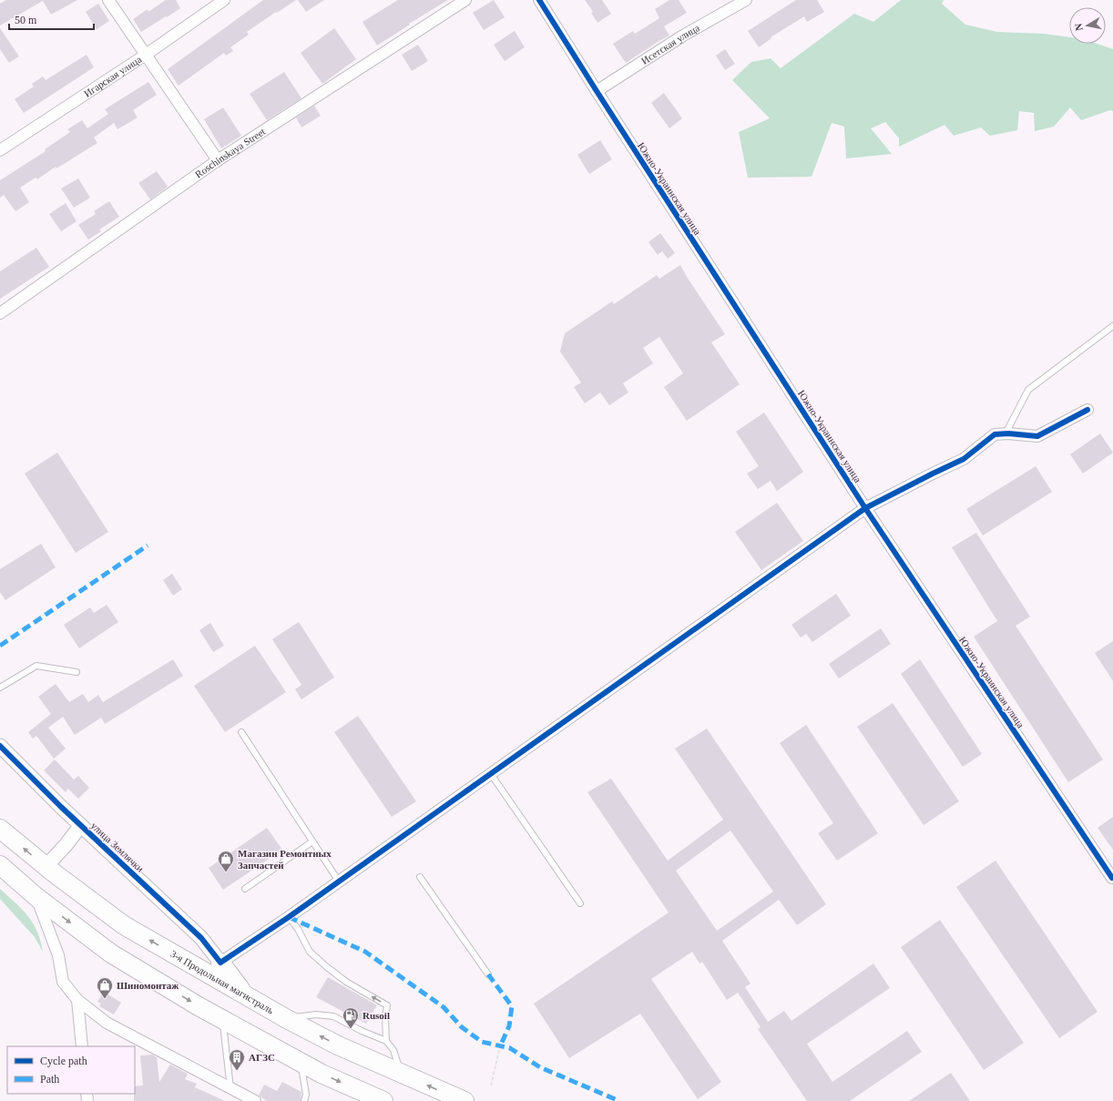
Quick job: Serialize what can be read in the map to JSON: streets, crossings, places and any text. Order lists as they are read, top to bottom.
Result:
{
  "streets": {
    "highway": ["3-я Продольная магистраль"],
    "street": [
      "Исетская улица",
      "Игарская улица",
      "Roschinskaya Street",
      "Южно-Украинская улица",
      "улица Землячки"
    ]
  },
  "crossings": [
    ["Исетская улица", "Южно-Украинская улица"]
  ],
  "places": {
    "shop": ["Магазин Ремонтных Запчастей", "Шиномонтаж"],
    "fuel station": ["Rusoil"],
    "building": ["АГЗС"]
  },
  "legend": ["Cycle path", "Path"],
  "scale_bar": "50 m",
  "north": "left"
}
